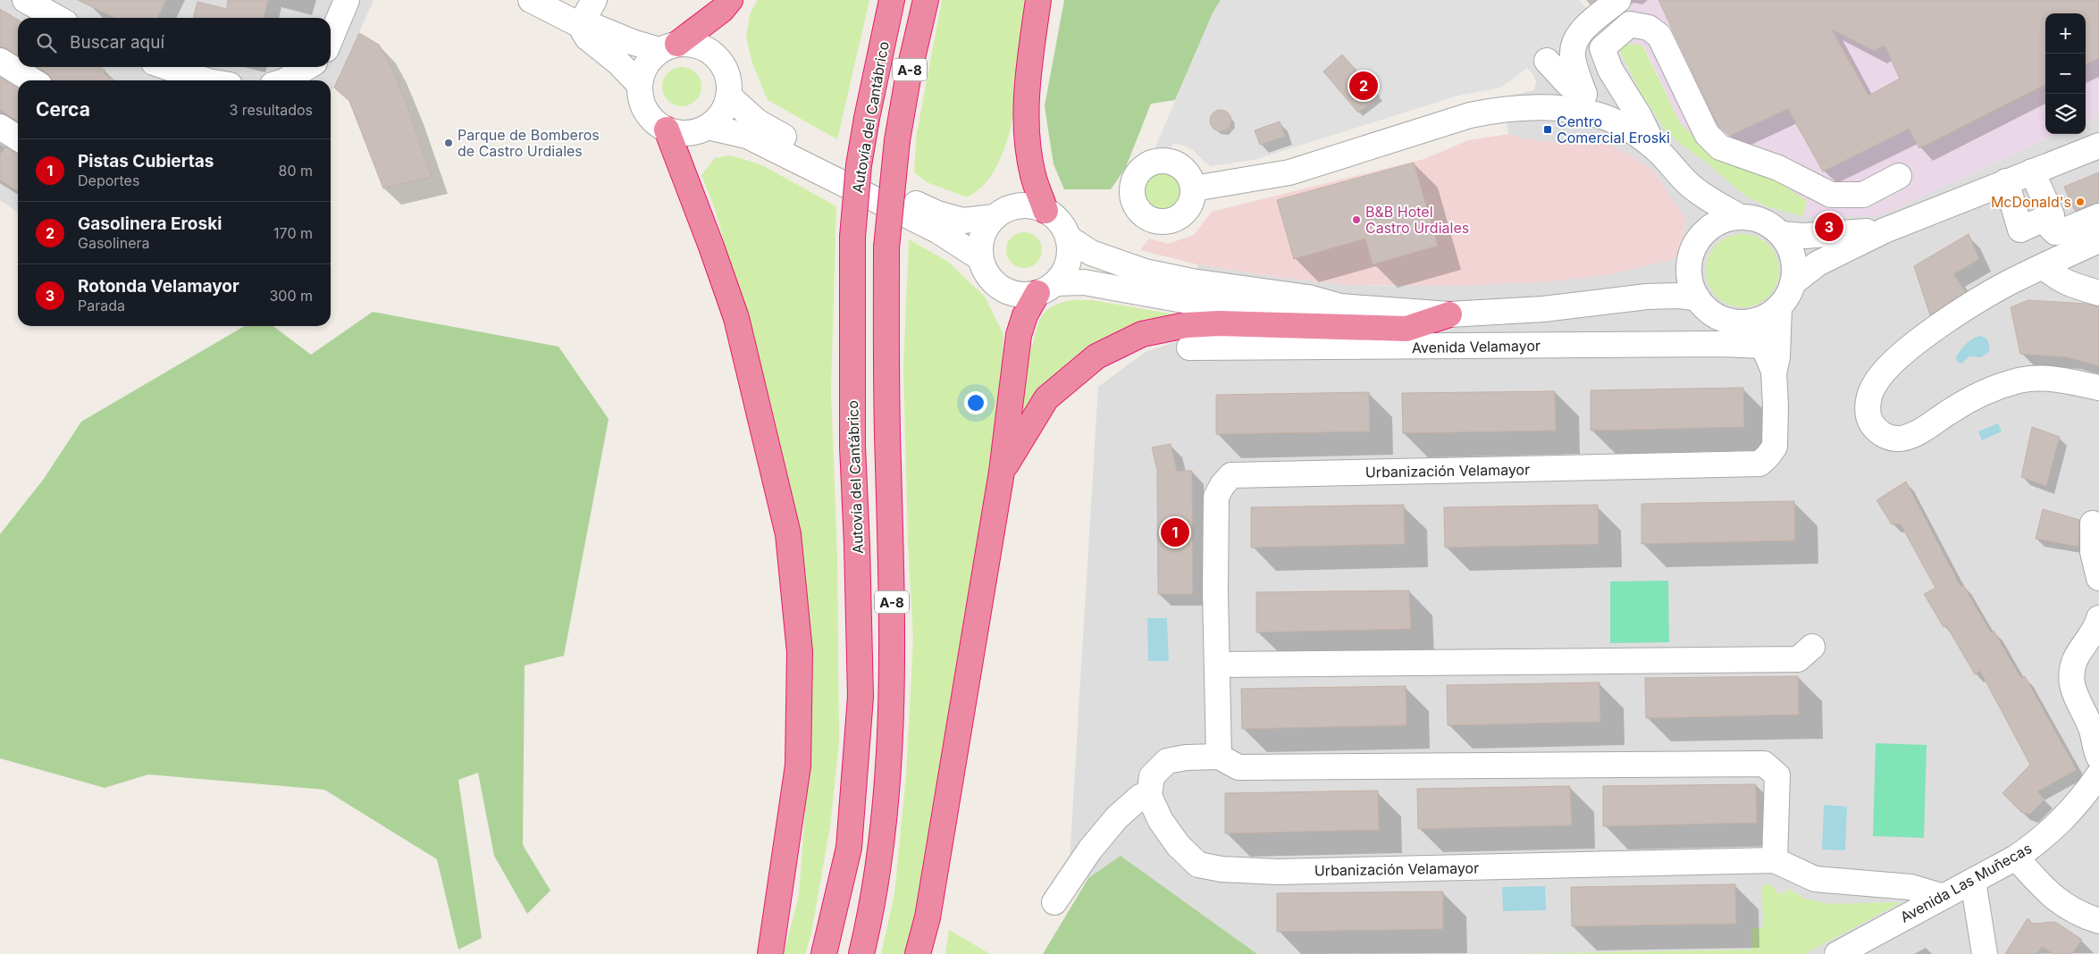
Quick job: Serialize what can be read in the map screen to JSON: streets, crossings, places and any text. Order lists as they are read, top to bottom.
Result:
{
  "streets": {
    "highway": ["A-8", "Autovía del Cantábrico"],
    "street": ["Avenida Velamayor", "Urbanización Velamayor", "Avenida Las Muñecas"]
  },
  "crossings": [
    ["Avenida Velamayor", "Urbanización Velamayor"],
    ["Urbanización Velamayor", "Avenida Las Muñecas"]
  ],
  "places": {
    "transit": ["Centro Comercial Eroski"],
    "other": ["Parque de Bomberos de Castro Urdiales", "McDonald's", "B&B Hotel Castro Urdiales"]
  },
  "page": {
    "map_buttons": ["+", "−"],
    "search": "Buscar aquí",
    "pins": ["2", "3", "1"],
    "heading": ["Cerca", "3 resultados"],
    "list": [
      {
        "mark": "1",
        "name": "Pistas Cubiertas",
        "note": "Deportes",
        "value": "80 m"
      },
      {
        "mark": "2",
        "name": "Gasolinera Eroski",
        "note": "Gasolinera",
        "value": "170 m"
      },
      {
        "mark": "3",
        "name": "Rotonda Velamayor",
        "note": "Parada",
        "value": "300 m"
      }
    ]
  }
}
